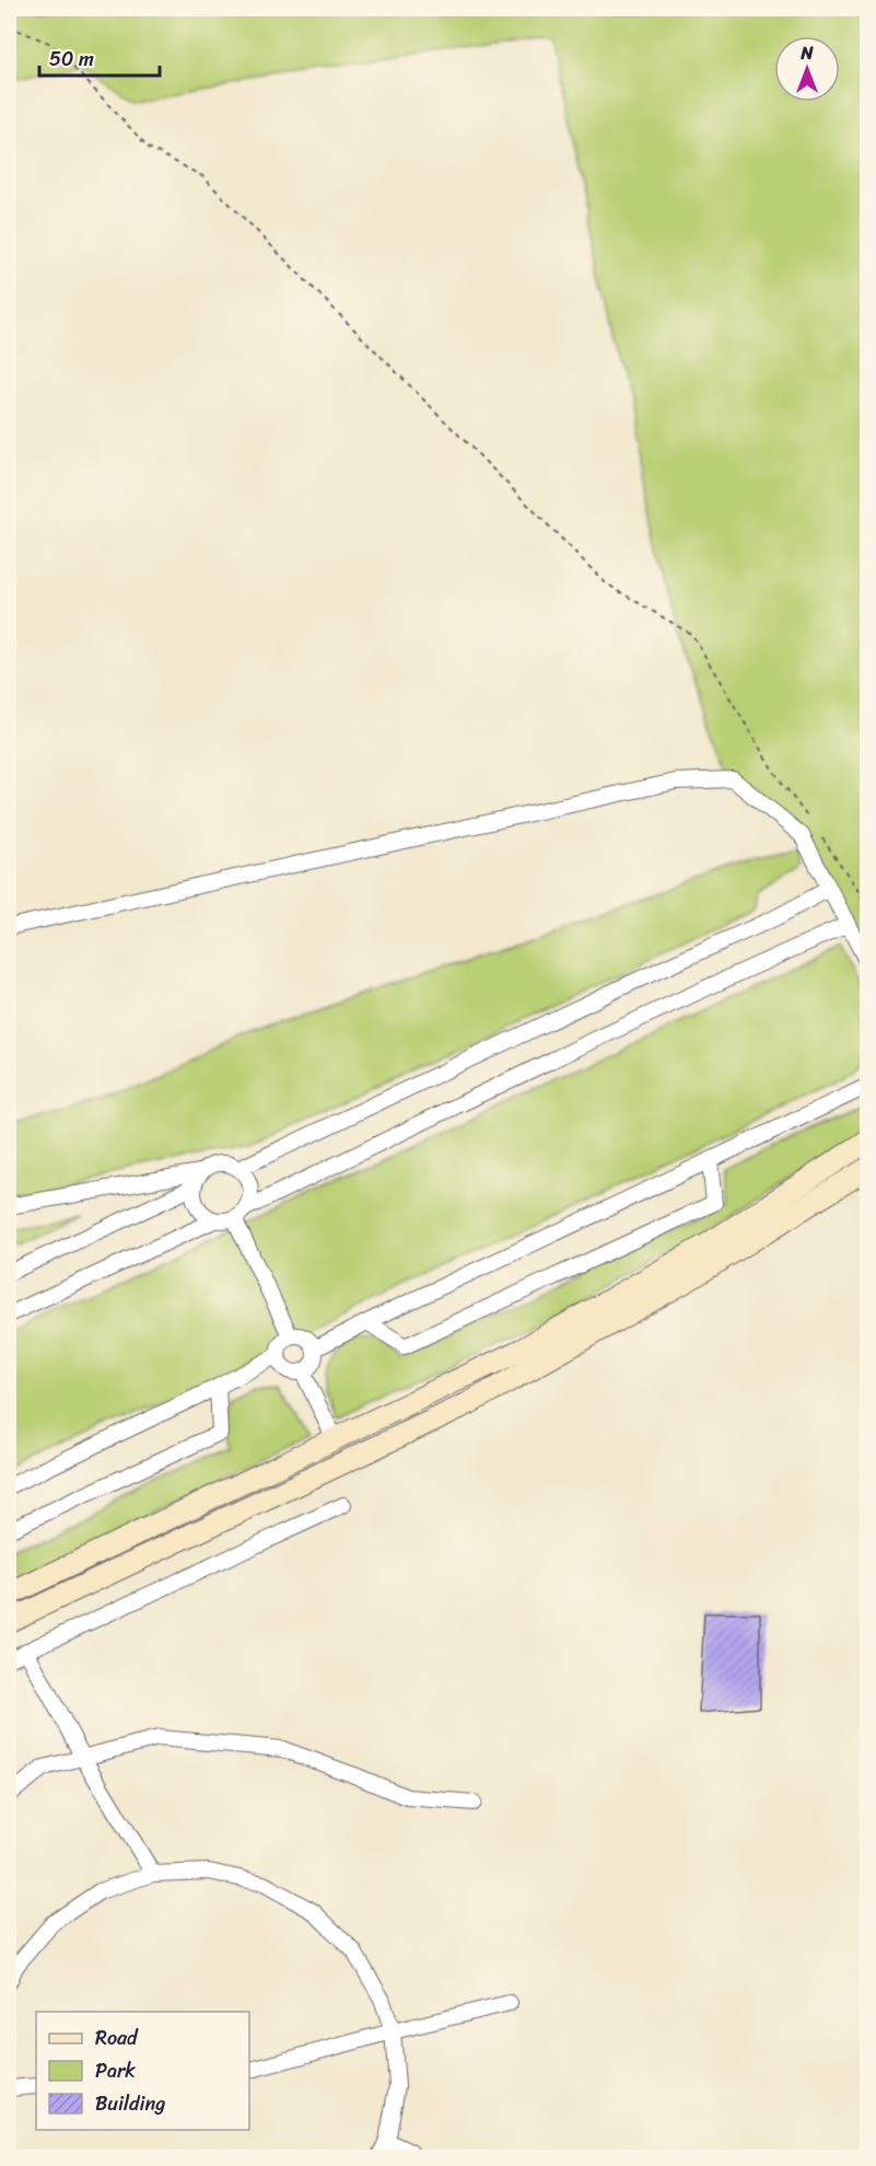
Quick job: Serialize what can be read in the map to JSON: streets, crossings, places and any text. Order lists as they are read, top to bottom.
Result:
{
  "legend": ["Road", "Park", "Building"],
  "scale_bar": "50 m",
  "north": "top"
}
